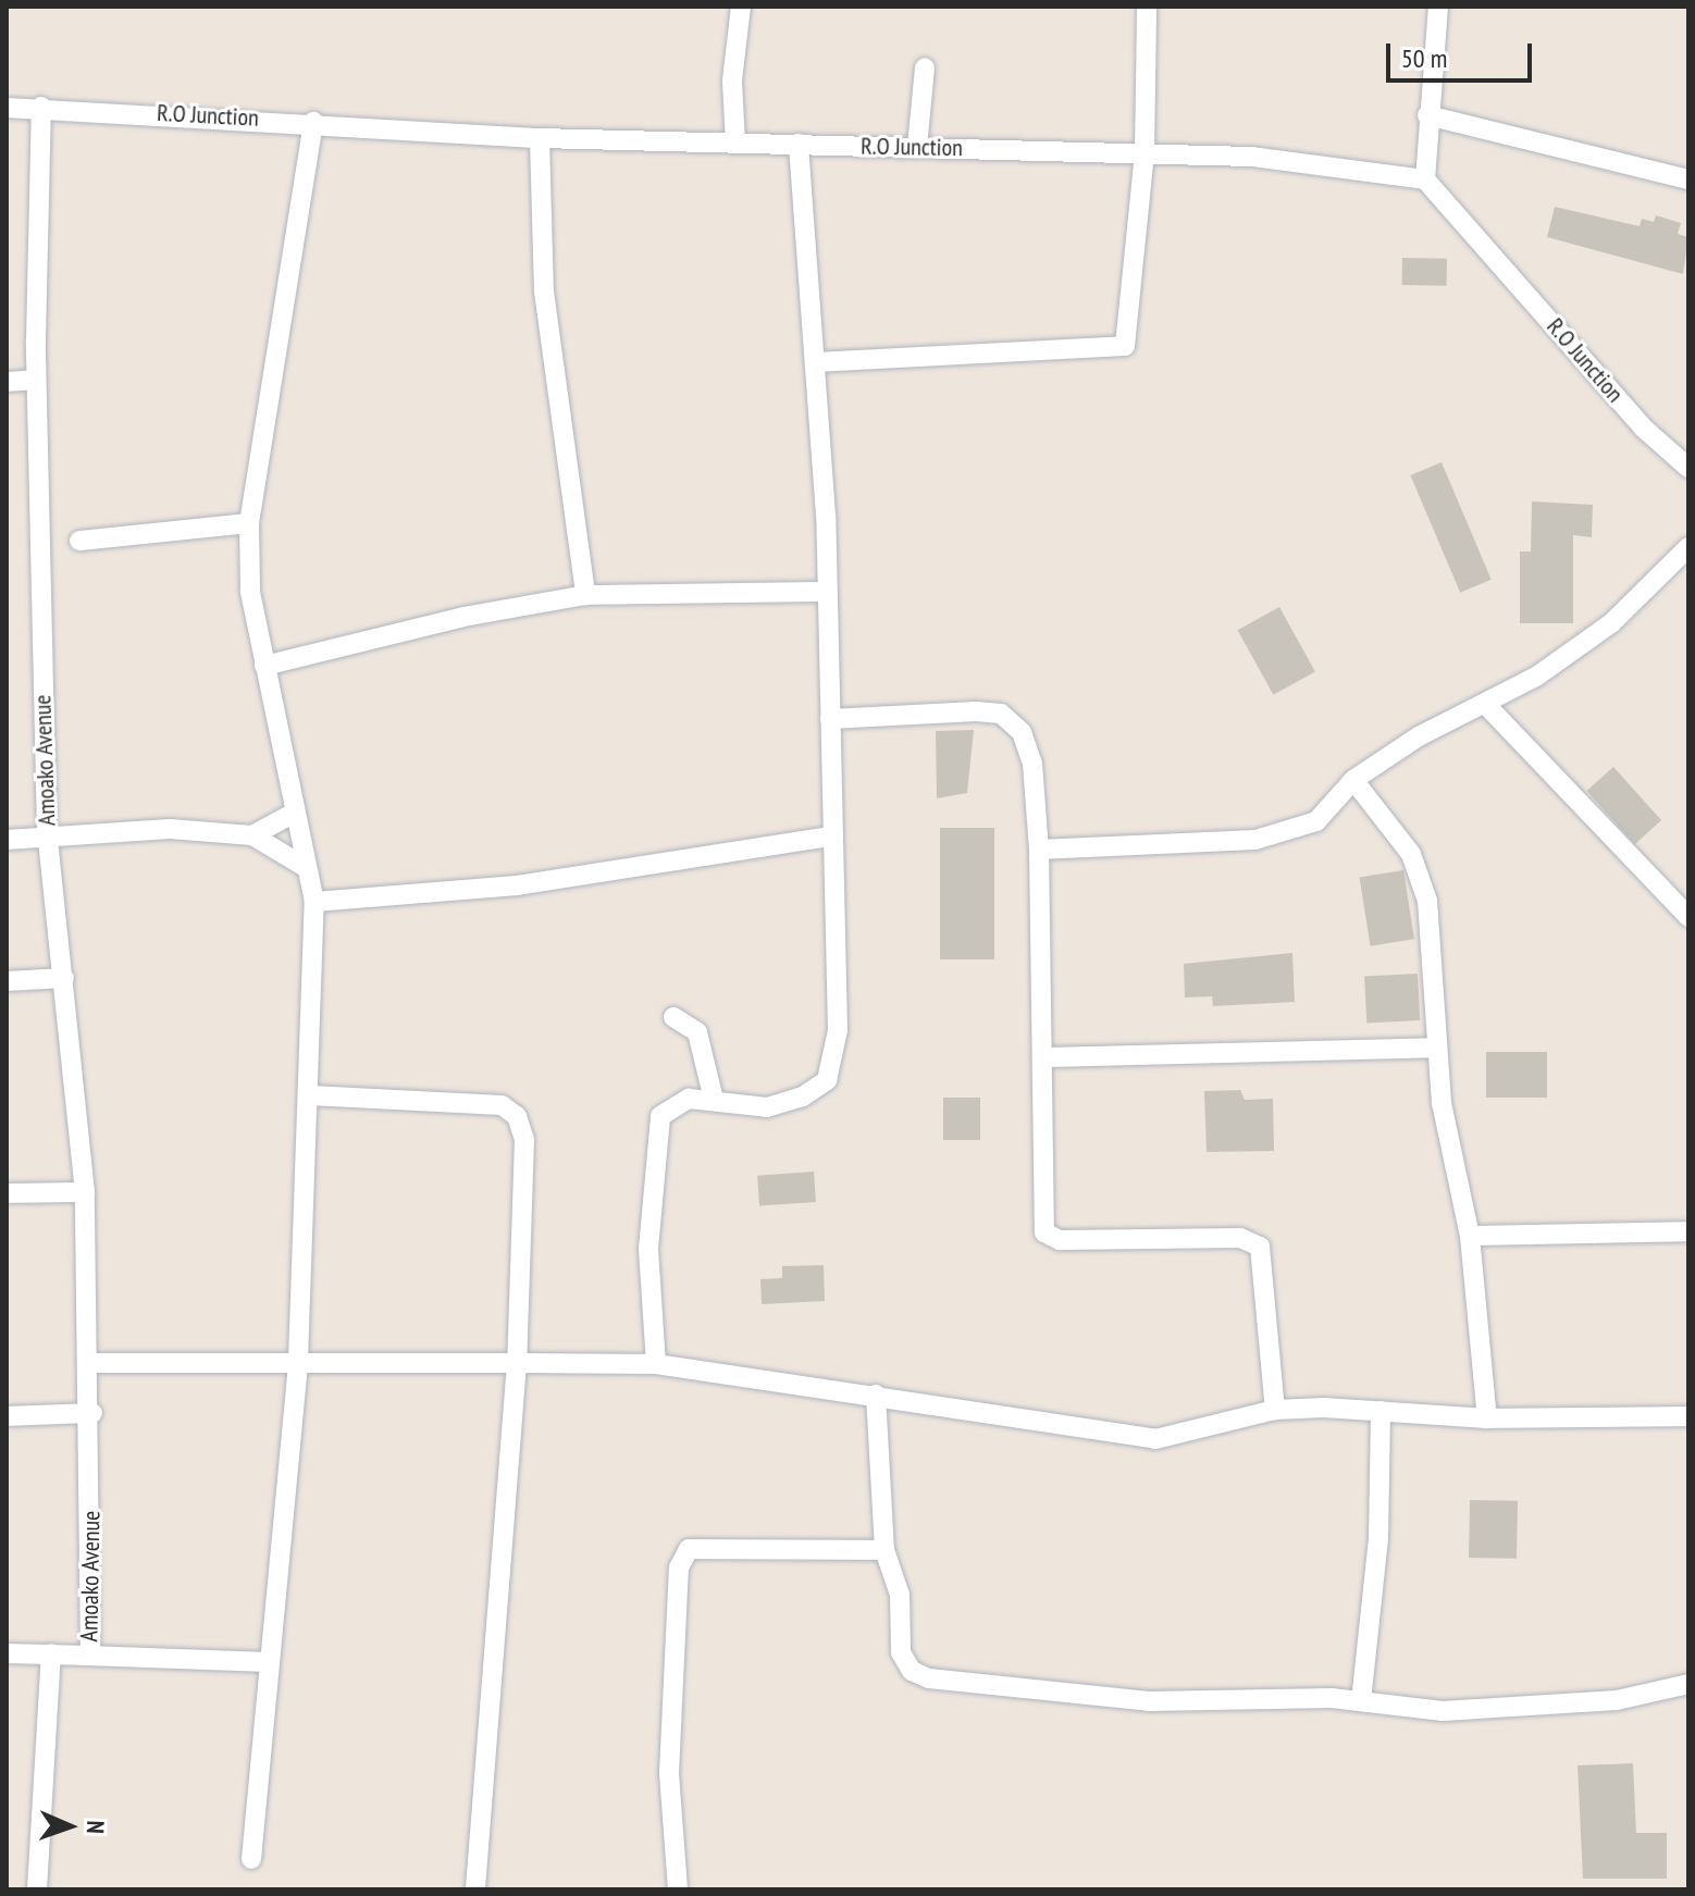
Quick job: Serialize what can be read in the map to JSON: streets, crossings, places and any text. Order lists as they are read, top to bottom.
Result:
{
  "streets": {
    "street": ["R.O Junction", "Amoako Avenue"]
  },
  "crossings": [
    ["R.O Junction", "Amoako Avenue"]
  ],
  "scale_bar": "50 m",
  "north": "right"
}
